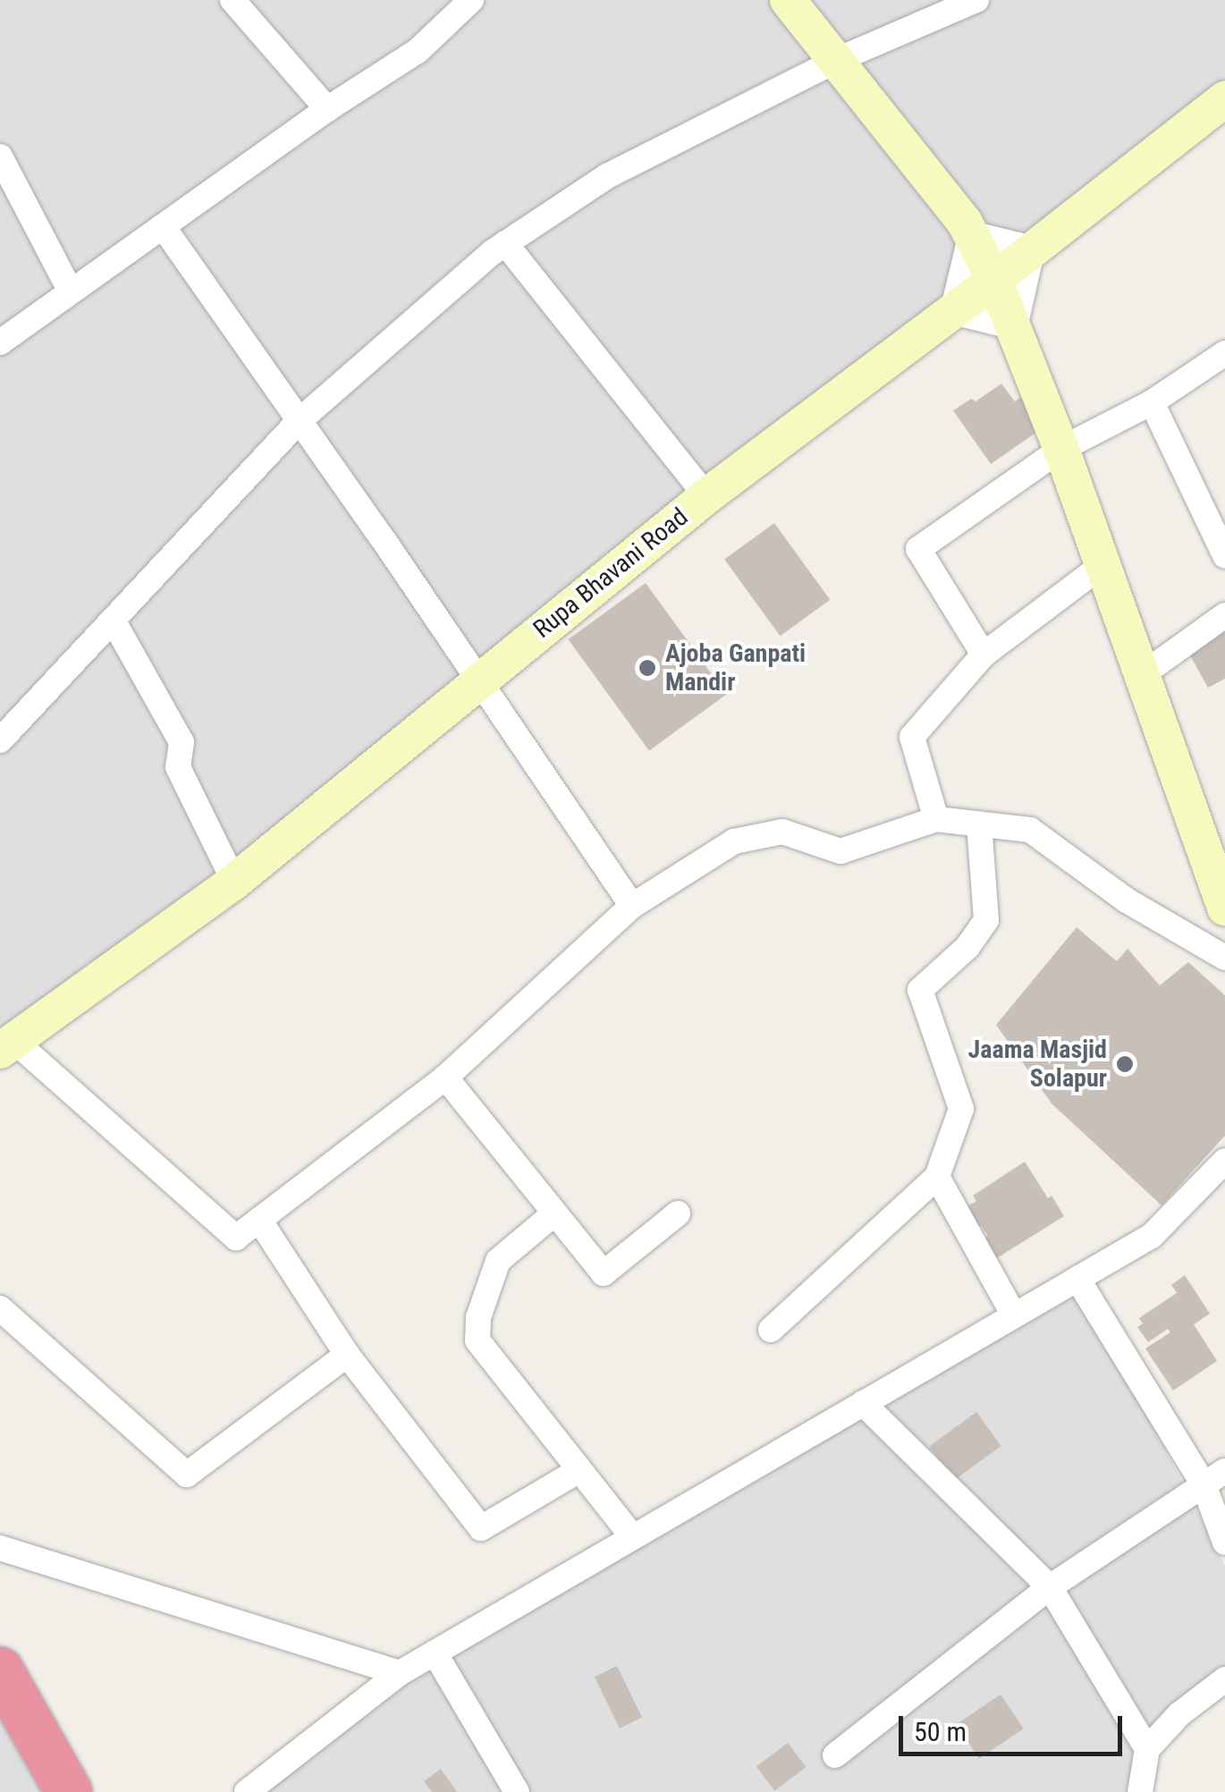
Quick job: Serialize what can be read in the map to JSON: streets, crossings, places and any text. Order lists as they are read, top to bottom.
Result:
{
  "streets": {
    "street": ["Rupa Bhavani Road"]
  },
  "places": ["Ajoba Ganpati Mandir", "Jaama Masjid Solapur"],
  "scale_bar": "50 m"
}
